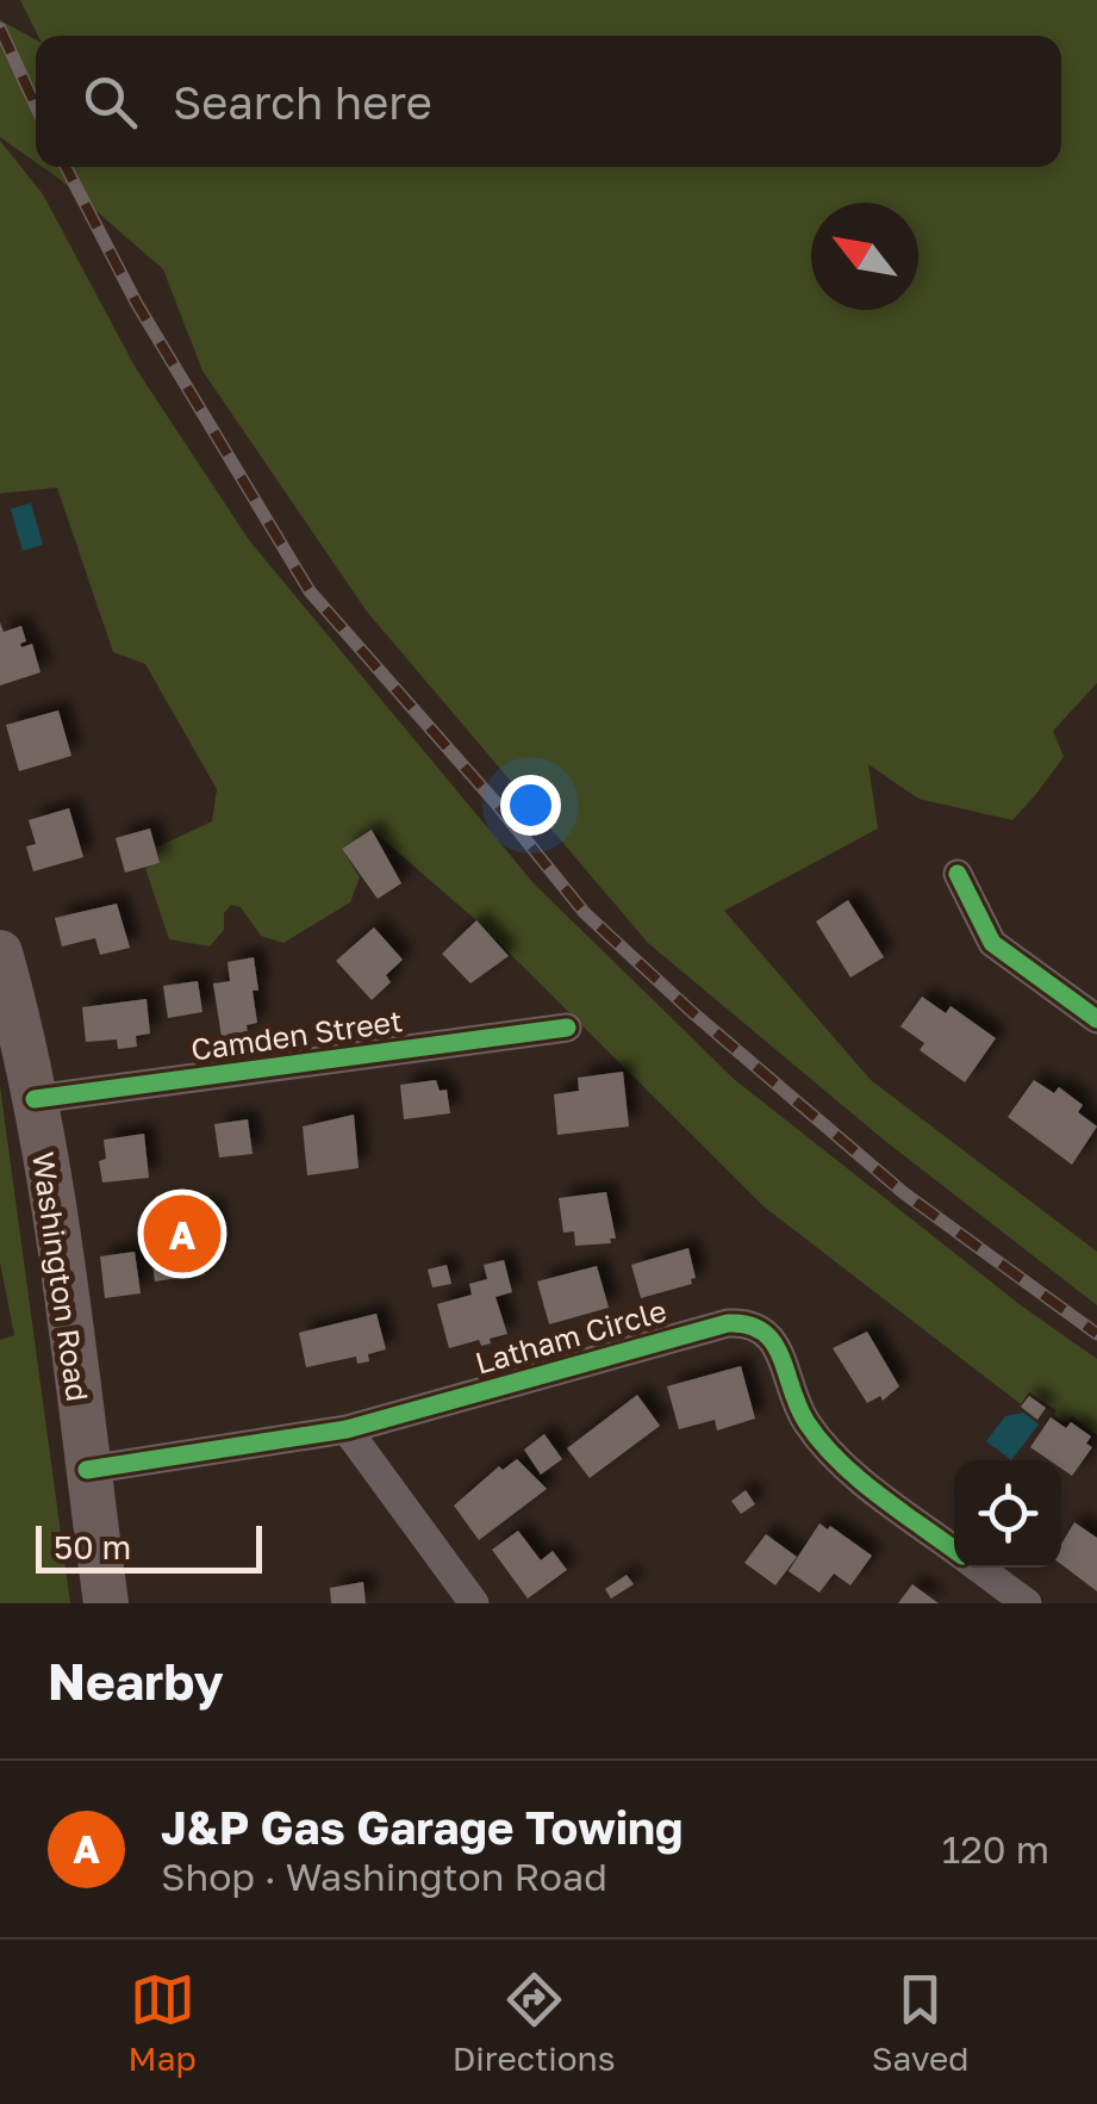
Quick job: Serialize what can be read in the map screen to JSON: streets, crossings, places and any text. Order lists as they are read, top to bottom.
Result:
{
  "streets": {
    "main road": ["Washington Road"],
    "street": ["Camden Street", "Latham Circle"]
  },
  "crossings": [
    ["Camden Street", "Washington Road"],
    ["Washington Road", "Latham Circle"]
  ],
  "scale_bar": "50 m",
  "north": "top left",
  "page": {
    "search": "Search here",
    "pins": "A",
    "scale": "50 m",
    "heading": "Nearby",
    "list": [
      {
        "mark": "A",
        "name": "J&P Gas Garage Towing",
        "note": "Shop · Washington Road",
        "value": "120 m"
      }
    ],
    "nav": ["Map", "Directions", "Saved"]
  }
}
